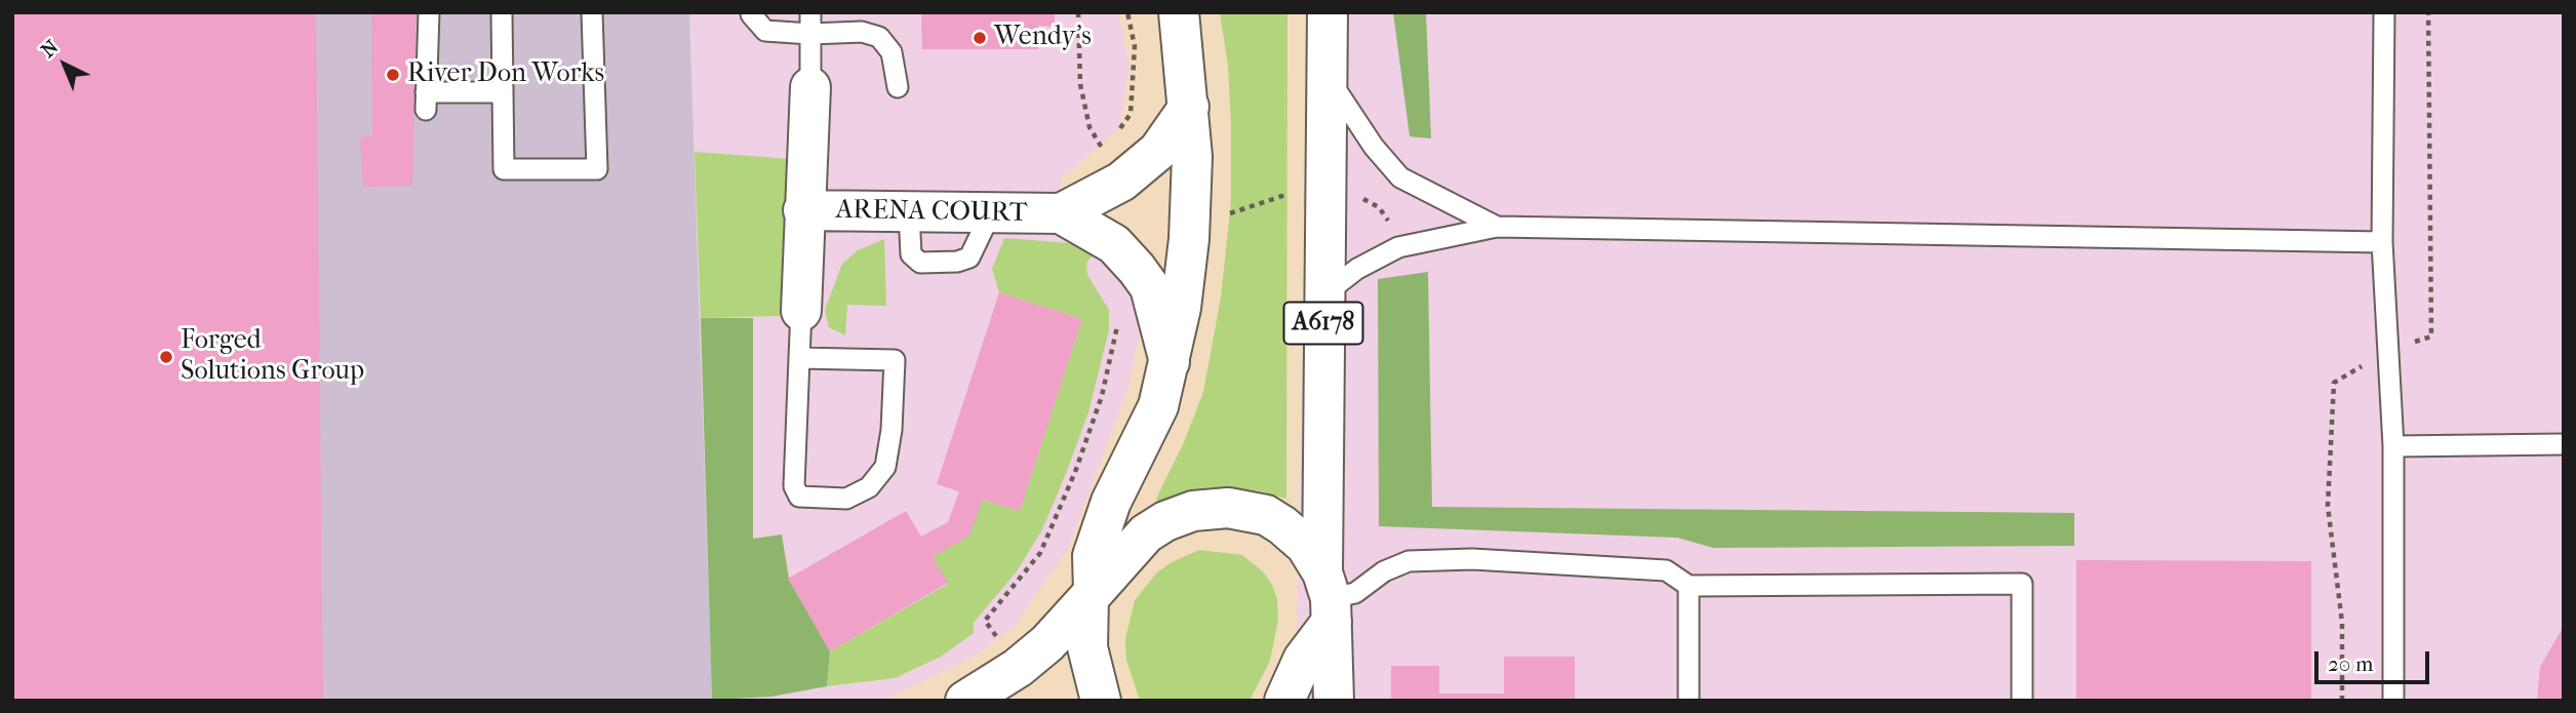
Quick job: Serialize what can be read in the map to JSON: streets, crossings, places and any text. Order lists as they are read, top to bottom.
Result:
{
  "streets": {
    "main road": ["ARENA COURT", "A6178"]
  },
  "places": ["Wendy's", "River Don Works", "Forged Solutions Group"],
  "scale_bar": "20 m",
  "north": "top left"
}
